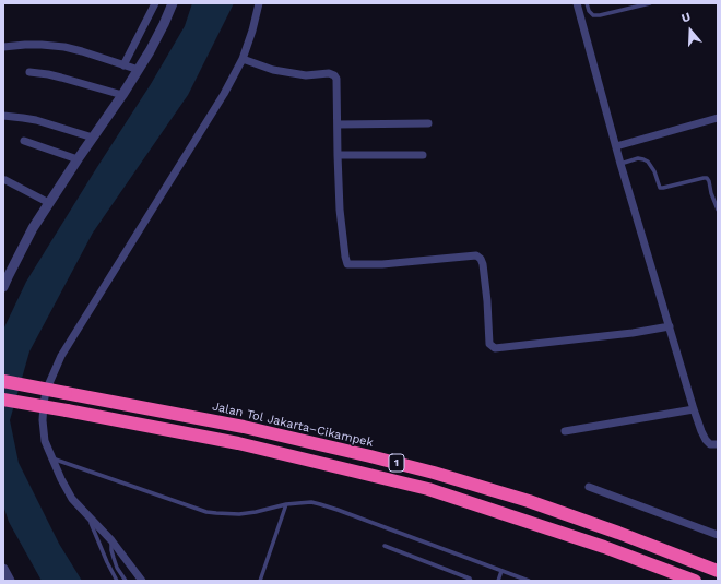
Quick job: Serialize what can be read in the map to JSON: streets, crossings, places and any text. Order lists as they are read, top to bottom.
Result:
{
  "streets": {
    "highway": ["Jalan Tol Jakarta–Cikampek", "1"]
  },
  "north": "top"
}
